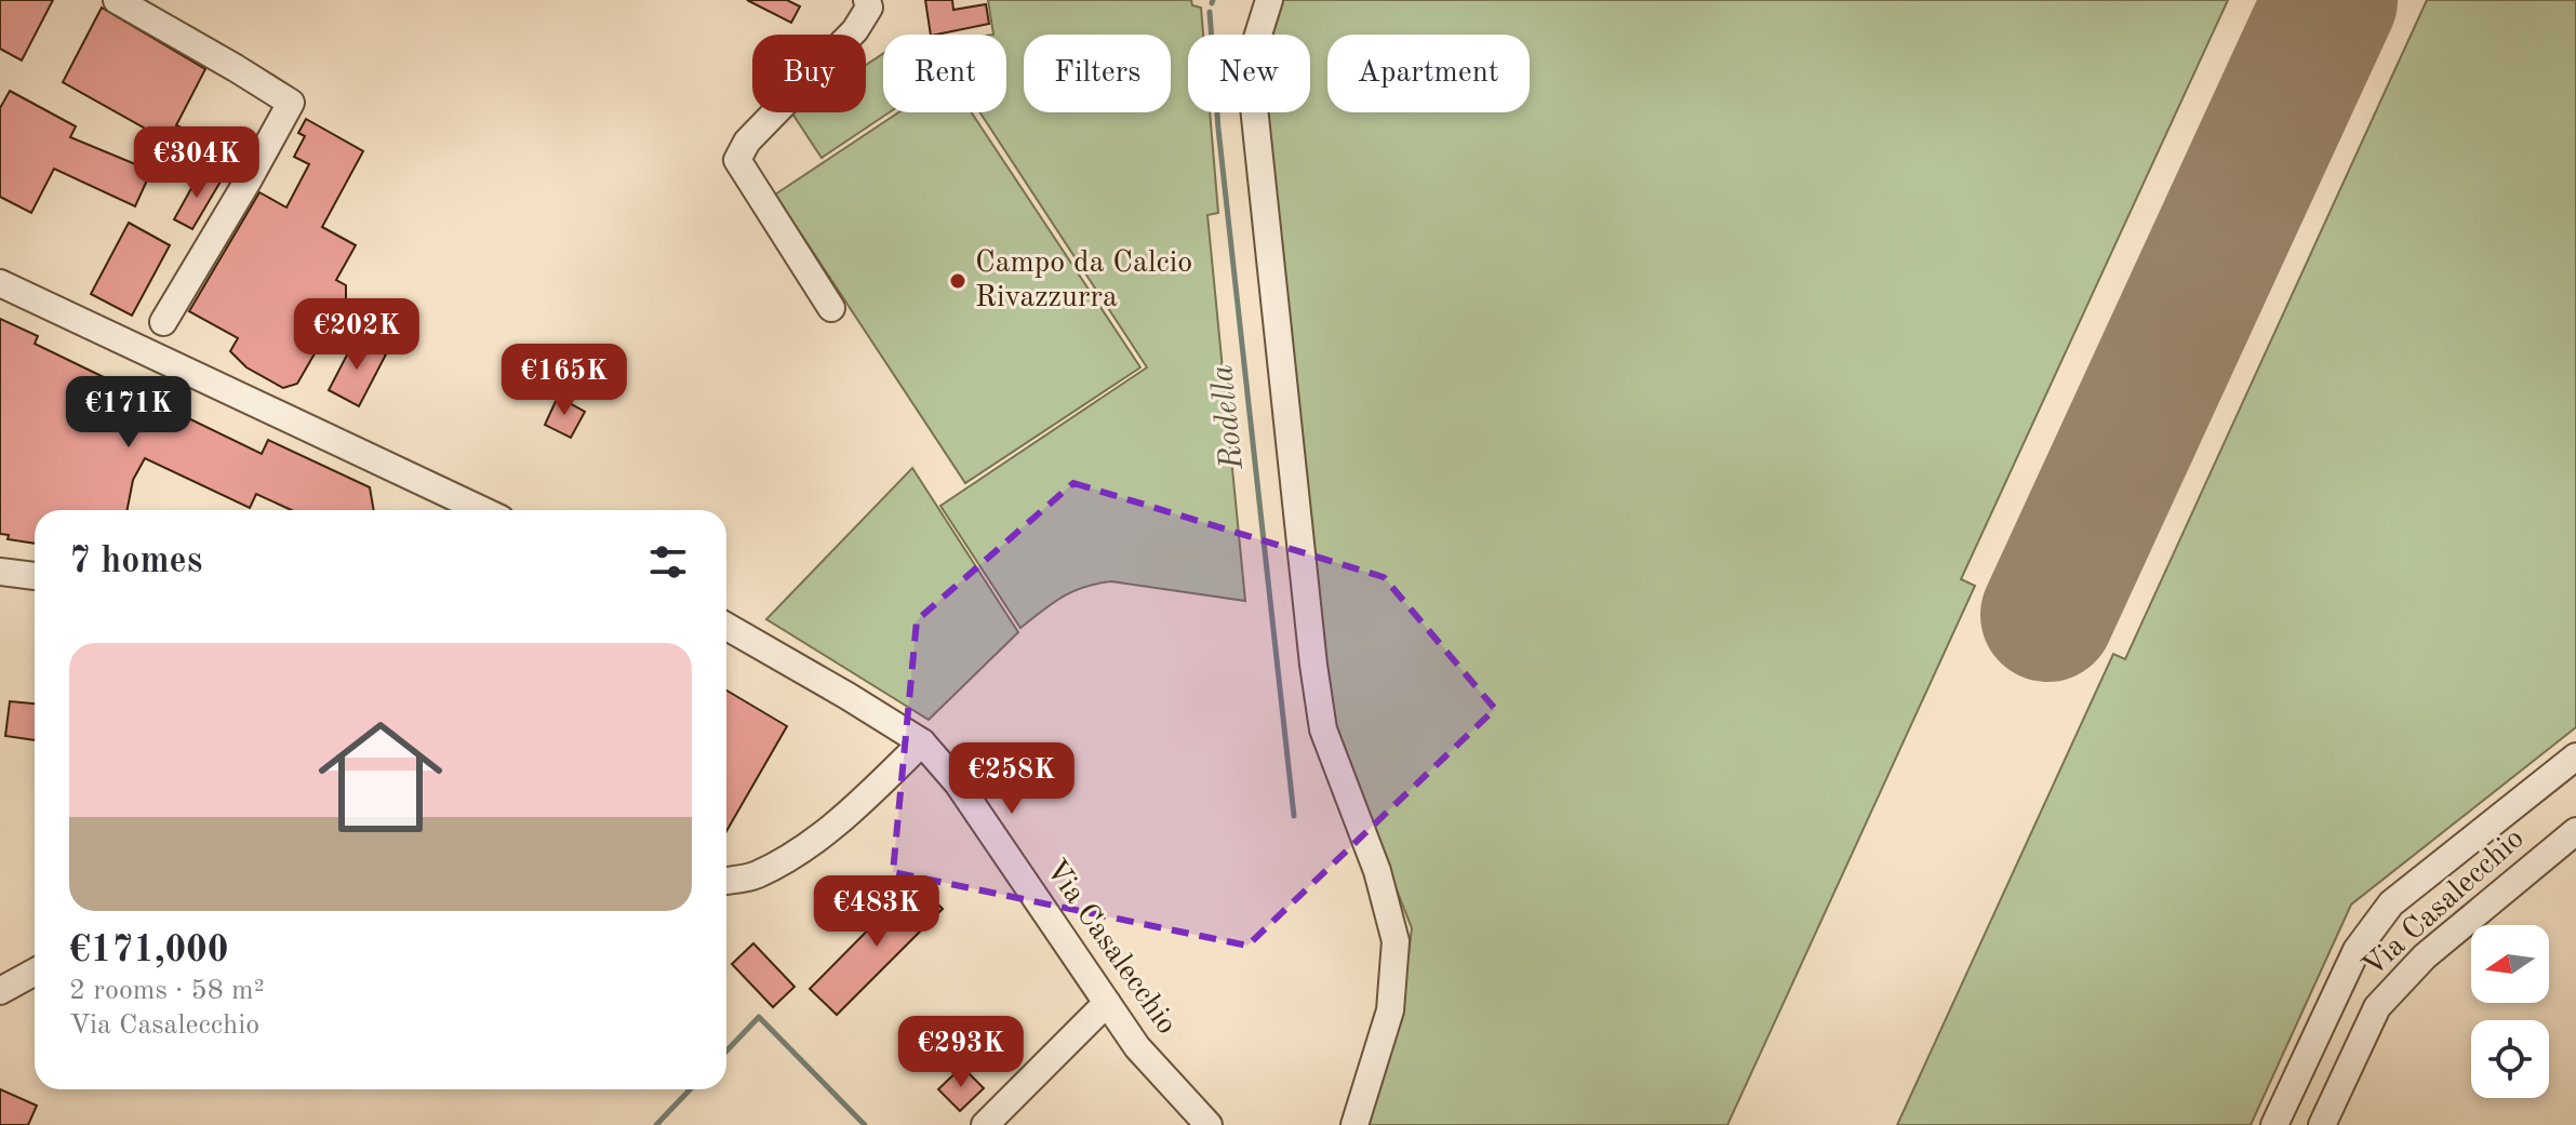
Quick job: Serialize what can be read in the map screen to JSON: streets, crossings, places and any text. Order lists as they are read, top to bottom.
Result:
{
  "streets": {
    "street": ["Via Casalecchio"]
  },
  "water": ["Rodella"],
  "places": ["Campo da Calcio Rivazzurra"],
  "north": "left",
  "page": {
    "chip": [
      "Buy",
      "Rent",
      "Filters",
      "New",
      "Apartment"
    ],
    "price": [
      "€304K",
      "€202K",
      "€165K",
      "€171K",
      "€258K",
      "€483K",
      "€293K"
    ],
    "heading": "7 homes",
    "list": [
      {
        "name": "€171,000",
        "note": "2 rooms · 58 m² · Via Casalecchio"
      }
    ]
  }
}
